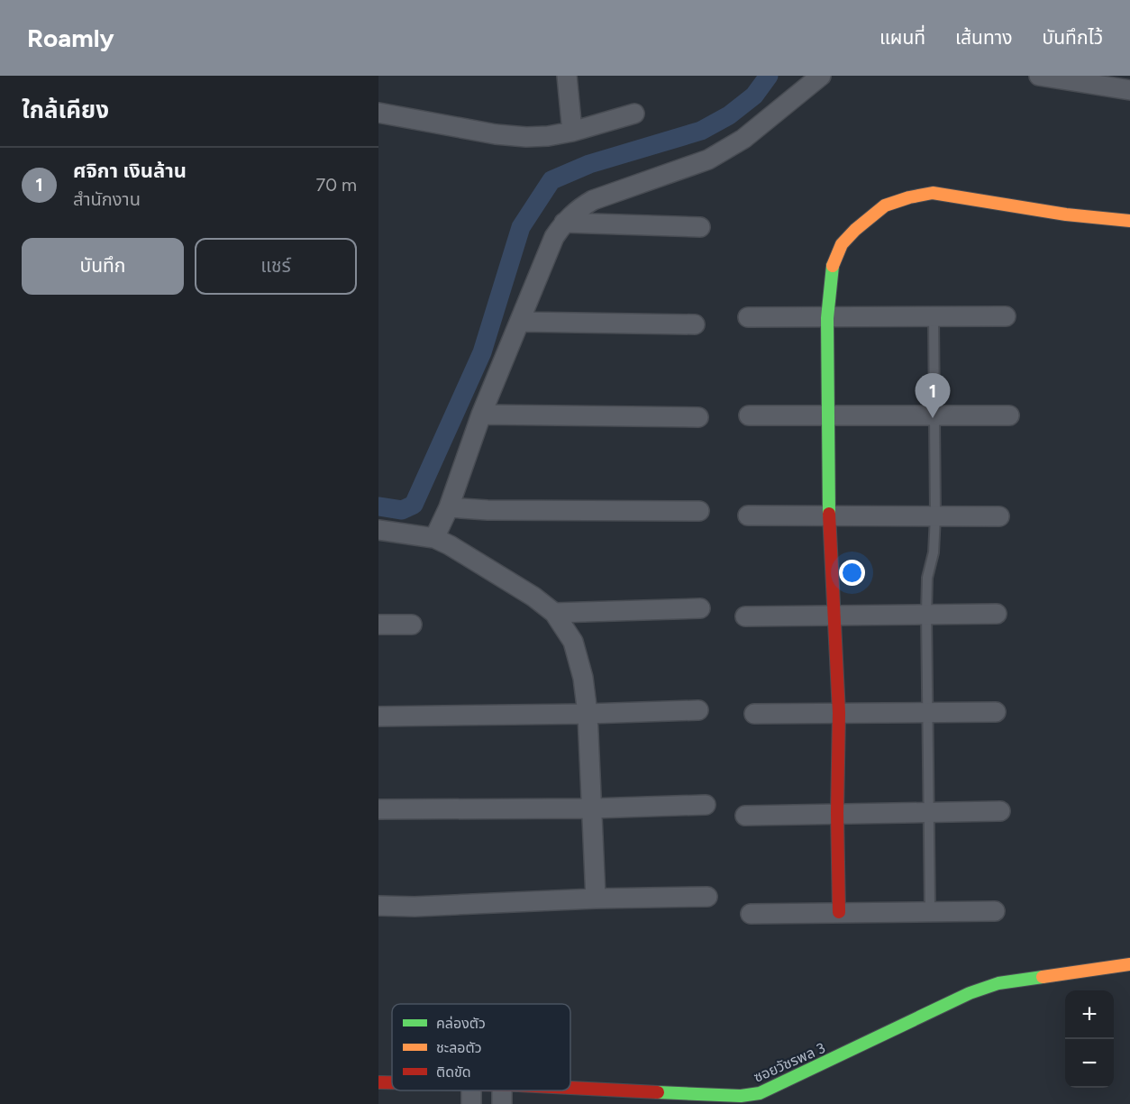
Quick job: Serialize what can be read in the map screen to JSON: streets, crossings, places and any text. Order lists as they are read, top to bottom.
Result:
{
  "streets": {
    "street": ["ซอยวัชรพล 3"]
  },
  "legend": ["คล่องตัว", "ชะลอตัว", "ติดขัด"],
  "page": {
    "header": "Roamly",
    "nav": ["แผนที่", "เส้นทาง", "บันทึกไว้"],
    "heading": "ใกล้เคียง",
    "list": [
      {
        "mark": "1",
        "name": "ศจิกา เงินล้าน",
        "note": "สำนักงาน",
        "value": "70 m"
      }
    ],
    "buttons": ["บันทึก", "แชร์"],
    "pins": "1",
    "map_buttons": ["+", "−"]
  }
}
